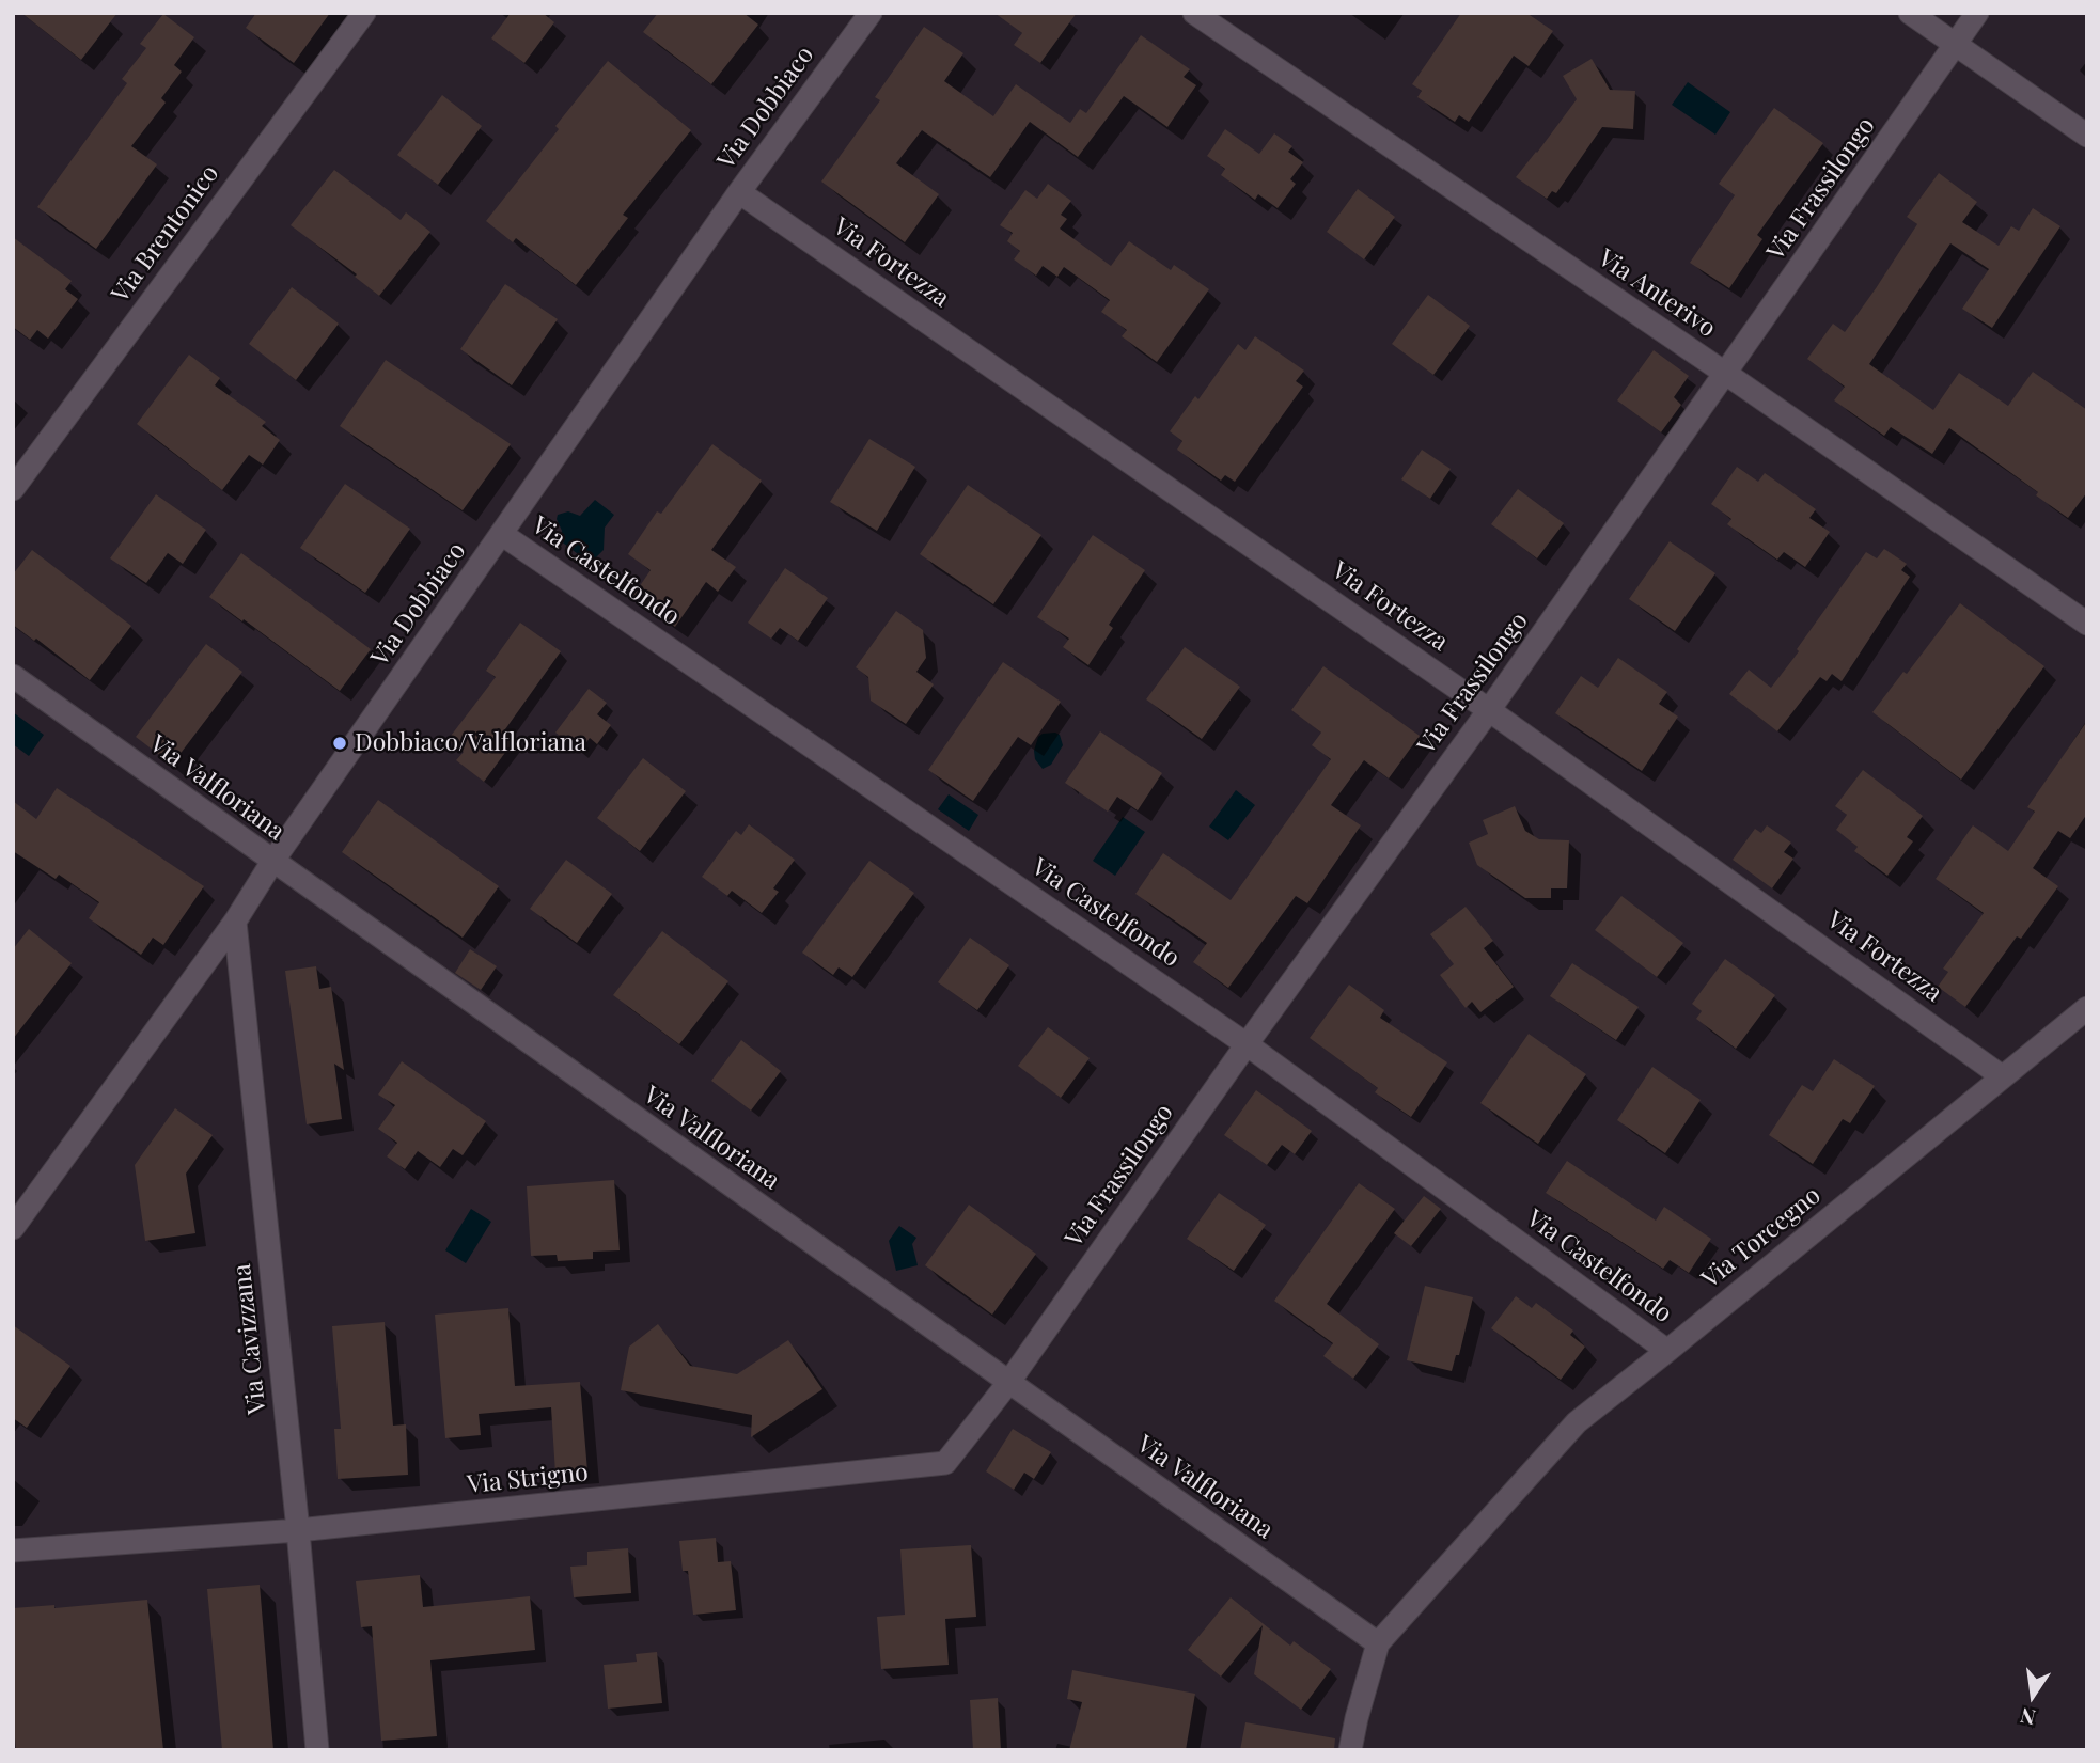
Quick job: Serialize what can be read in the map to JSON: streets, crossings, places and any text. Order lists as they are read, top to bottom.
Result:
{
  "streets": {
    "street": [
      "Via Dobbiaco",
      "Via Frassilongo",
      "Via Brentonico",
      "Via Fortezza",
      "Via Anterivo",
      "Via Castelfondo",
      "Via Valfloriana",
      "Via Torcegno",
      "Via Cavizzana",
      "Via Strigno"
    ]
  },
  "crossings": [
    ["Via Dobbiaco", "Via Fortezza"],
    ["Via Dobbiaco", "Via Castelfondo"],
    ["Via Dobbiaco", "Via Valfloriana"],
    ["Via Dobbiaco", "Via Cavizzana"],
    ["Via Frassilongo", "Via Fortezza"],
    ["Via Frassilongo", "Via Anterivo"],
    ["Via Frassilongo", "Via Castelfondo"],
    ["Via Frassilongo", "Via Valfloriana"],
    ["Via Frassilongo", "Via Strigno"],
    ["Via Fortezza", "Via Torcegno"],
    ["Via Castelfondo", "Via Torcegno"],
    ["Via Valfloriana", "Via Torcegno"],
    ["Via Valfloriana", "Via Strigno"],
    ["Via Cavizzana", "Via Strigno"]
  ],
  "places": ["Dobbiaco/Valfloriana"],
  "north": "bottom"
}
